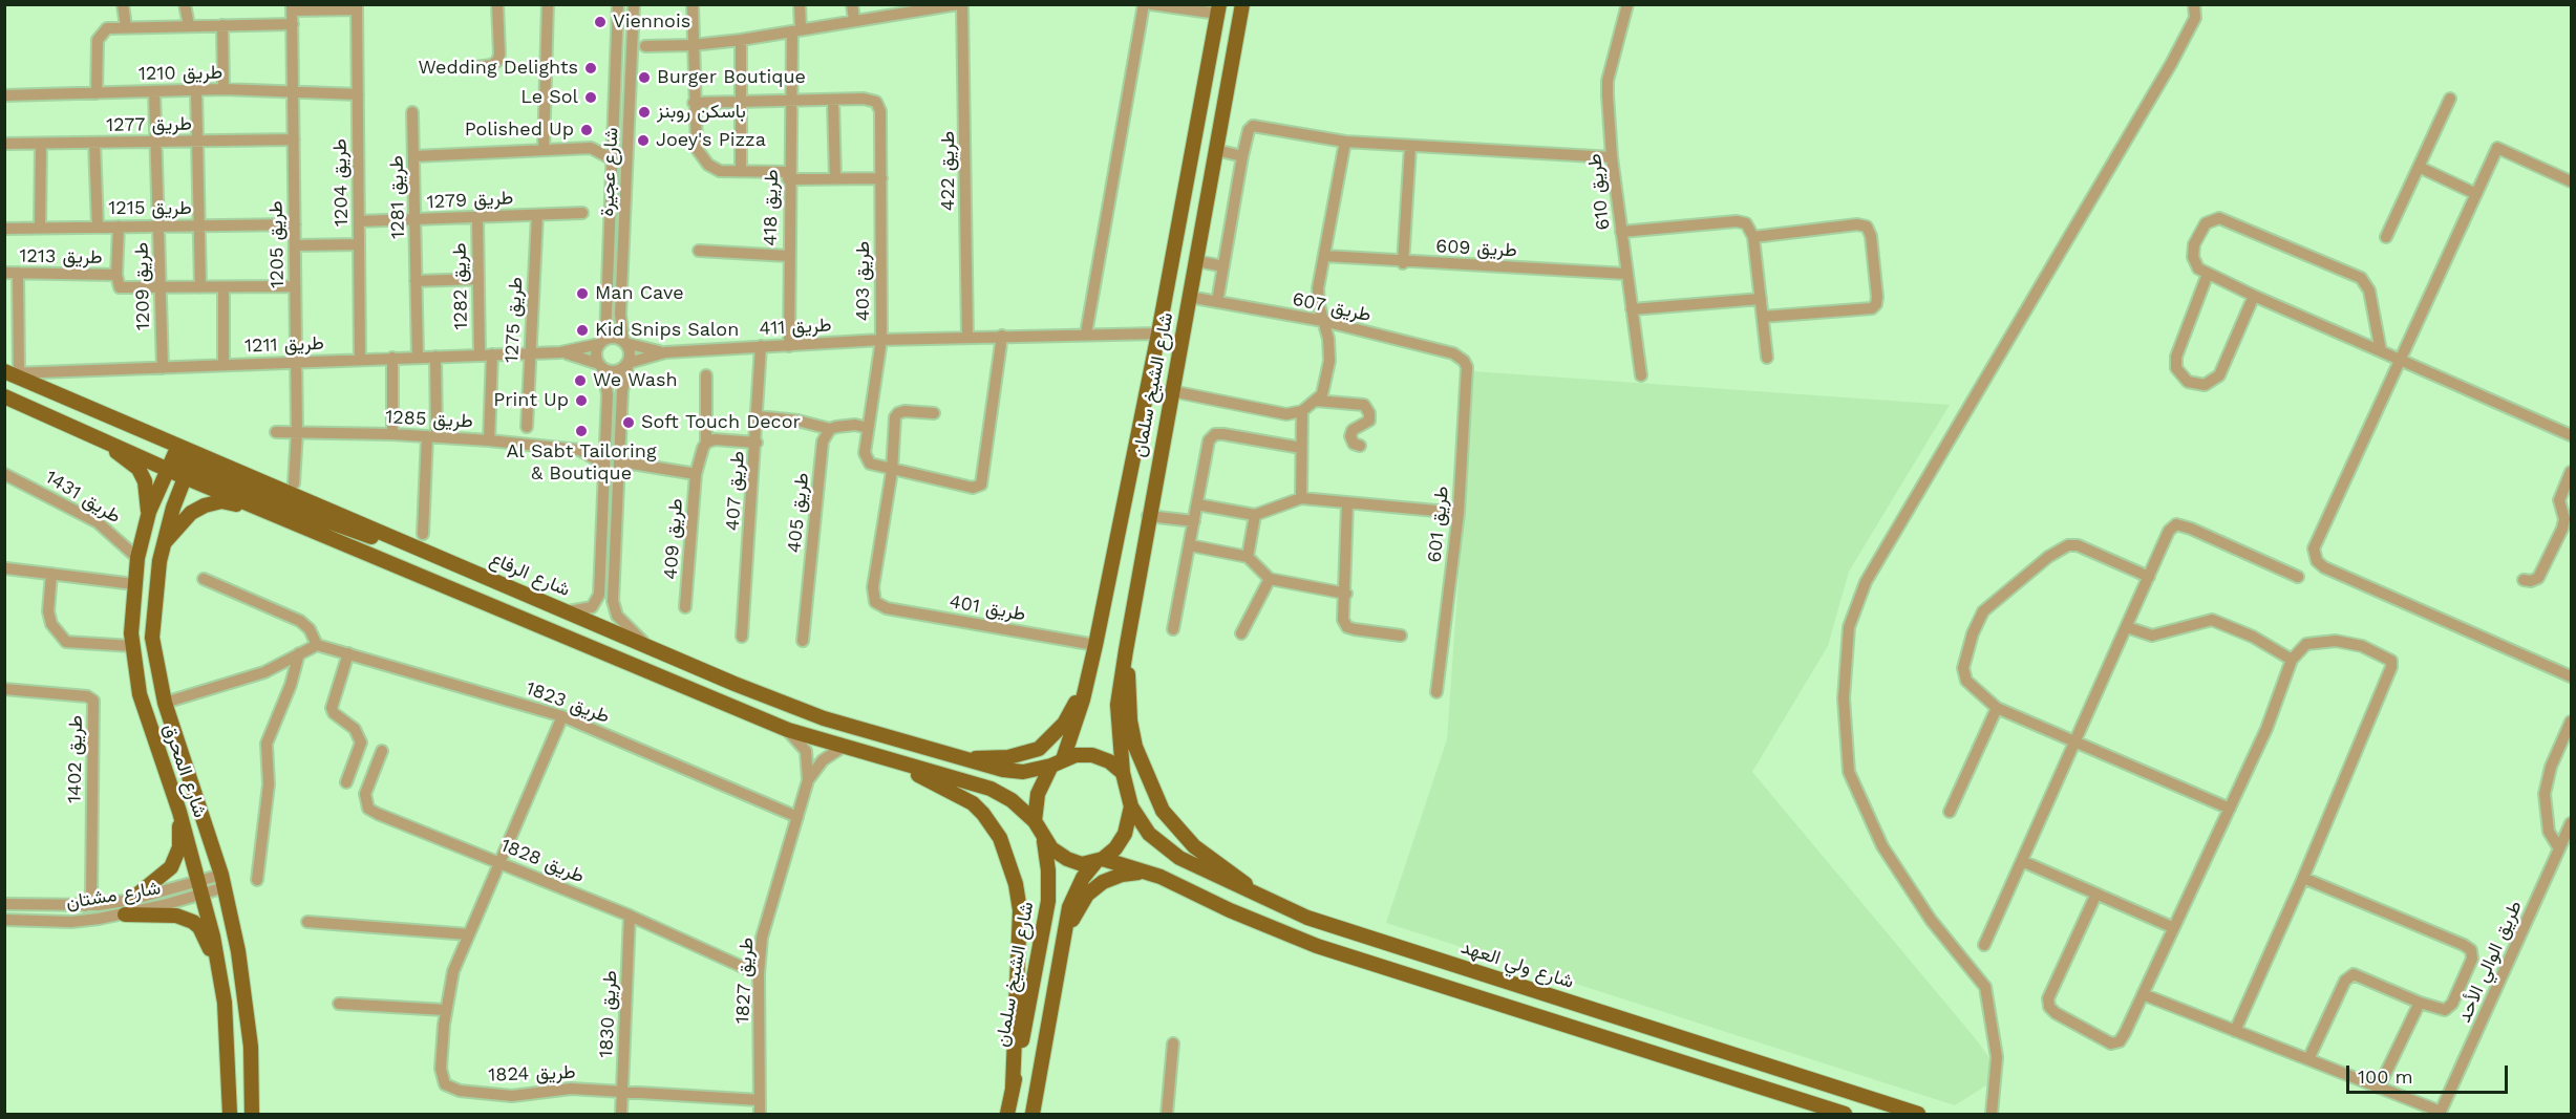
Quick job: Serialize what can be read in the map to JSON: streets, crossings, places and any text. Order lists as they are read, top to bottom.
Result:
{
  "streets": {
    "main road": [
      "شارع الشيخ سلمان",
      "شارع الرفاع",
      "شارع المحرق",
      "شارع ولي العهد"
    ],
    "street": [
      "طريق 1210",
      "طريق 1277",
      "طريق 422",
      "شارع عجيرة",
      "طريق 1204",
      "طريق 610",
      "طريق 1281",
      "طريق 1279",
      "طريق 418",
      "طريق 1215",
      "طريق 1205",
      "طريق 609",
      "طريق 1213",
      "طريق 403",
      "طريق 1209",
      "طريق 1282",
      "طريق 607",
      "طريق 1275",
      "طريق 411",
      "طريق 1211",
      "طريق 1285",
      "طريق 407",
      "طريق 1431",
      "طريق 405",
      "طريق 601",
      "طريق 409",
      "طريق 401",
      "طريق 1823",
      "طريق 1402",
      "طريق 1828",
      "شارع مشتان",
      "طريق الوالي الأحد",
      "طريق 1827",
      "طريق 1830",
      "طريق 1824"
    ]
  },
  "crossings": [
    ["طريق 1210", "طريق 1204"],
    ["طريق 1210", "طريق 1205"],
    ["طريق 1210", "طريق 1209"],
    ["طريق 1277", "طريق 1205"],
    ["طريق 1277", "طريق 1213"],
    ["طريق 1277", "طريق 1209"],
    ["طريق 422", "طريق 411"],
    ["شارع عجيرة", "طريق 411"],
    ["شارع عجيرة", "طريق 1211"],
    ["طريق 1204", "طريق 1279"],
    ["طريق 1204", "طريق 1211"],
    ["طريق 610", "طريق 609"],
    ["طريق 1281", "طريق 1279"],
    ["طريق 1281", "طريق 1211"],
    ["طريق 1279", "طريق 1282"],
    ["طريق 1279", "طريق 1275"],
    ["طريق 418", "طريق 411"],
    ["طريق 1215", "طريق 1205"],
    ["طريق 1215", "طريق 1213"],
    ["طريق 1215", "طريق 1209"],
    ["طريق 1205", "طريق 1213"],
    ["طريق 1205", "طريق 1211"],
    ["طريق 1205", "طريق 1285"],
    ["طريق 1213", "طريق 1209"],
    ["طريق 403", "طريق 411"],
    ["طريق 403", "طريق 401"],
    ["طريق 1209", "طريق 1211"],
    ["طريق 1282", "طريق 1211"],
    ["طريق 607", "شارع الشيخ سلمان"],
    ["طريق 607", "طريق 601"],
    ["طريق 1275", "طريق 1211"],
    ["طريق 411", "طريق 1211"],
    ["طريق 411", "شارع الشيخ سلمان"],
    ["طريق 411", "طريق 407"],
    ["طريق 1211", "شارع الرفاع"],
    ["شارع الشيخ سلمان", "شارع الرفاع"],
    ["شارع الشيخ سلمان", "طريق 401"],
    ["شارع الشيخ سلمان", "شارع ولي العهد"],
    ["طريق 1431", "شارع المحرق"],
    ["شارع الرفاع", "شارع المحرق"],
    ["شارع الرفاع", "شارع ولي العهد"],
    ["طريق 1823", "طريق 1827"],
    ["طريق 1823", "طريق 1824"],
    ["طريق 1402", "شارع مشتان"],
    ["شارع المحرق", "شارع مشتان"],
    ["طريق 1828", "طريق 1827"],
    ["طريق 1828", "طريق 1830"],
    ["طريق 1828", "طريق 1824"],
    ["طريق 1827", "طريق 1824"],
    ["طريق 1830", "طريق 1824"]
  ],
  "places": [
    "Viennois",
    "Wedding Delights",
    "Burger Boutique",
    "Le Sol",
    "باسكن روبنز",
    "Polished Up",
    "Joey's Pizza",
    "Man Cave",
    "Kid Snips Salon",
    "We Wash",
    "Print Up",
    "Soft Touch Decor",
    "Al Sabt Tailoring & Boutique"
  ],
  "scale_bar": "100 m"
}
